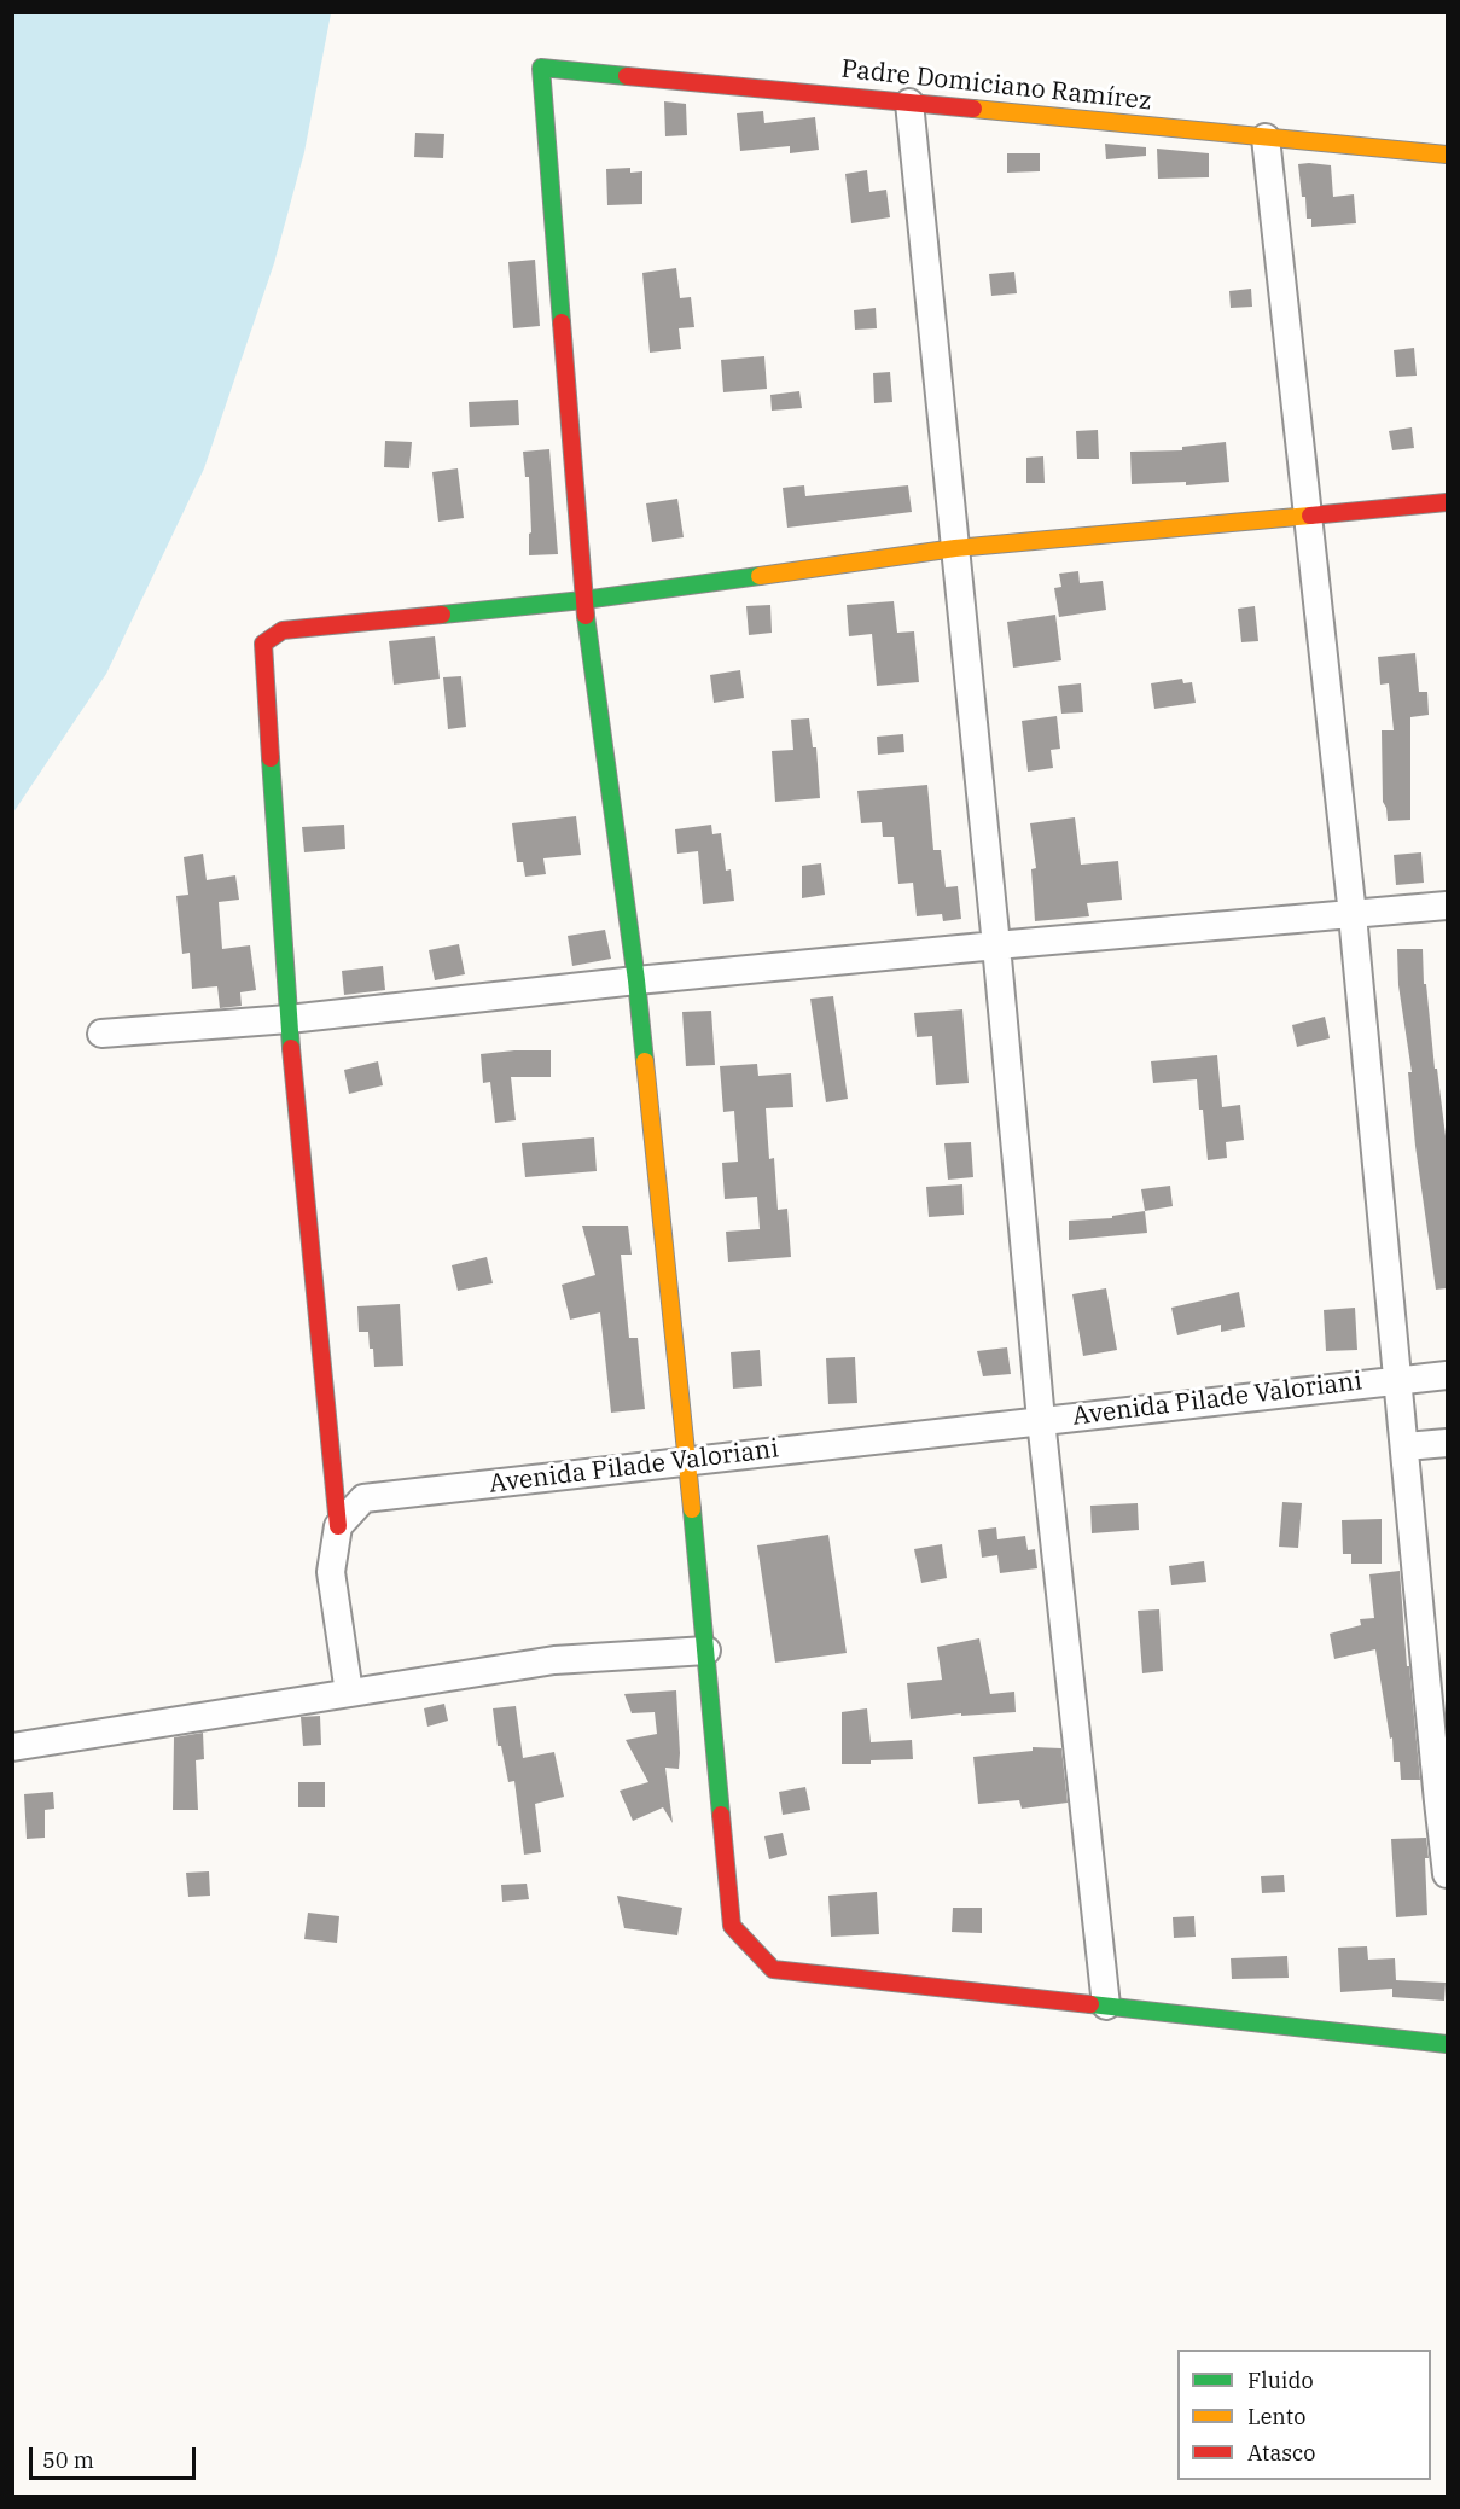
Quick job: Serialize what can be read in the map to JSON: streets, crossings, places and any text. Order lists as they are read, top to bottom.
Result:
{
  "streets": {
    "street": ["Padre Domiciano Ramírez", "Avenida Pilade Valoriani"]
  },
  "legend": ["Fluido", "Lento", "Atasco"],
  "scale_bar": "50 m"
}
